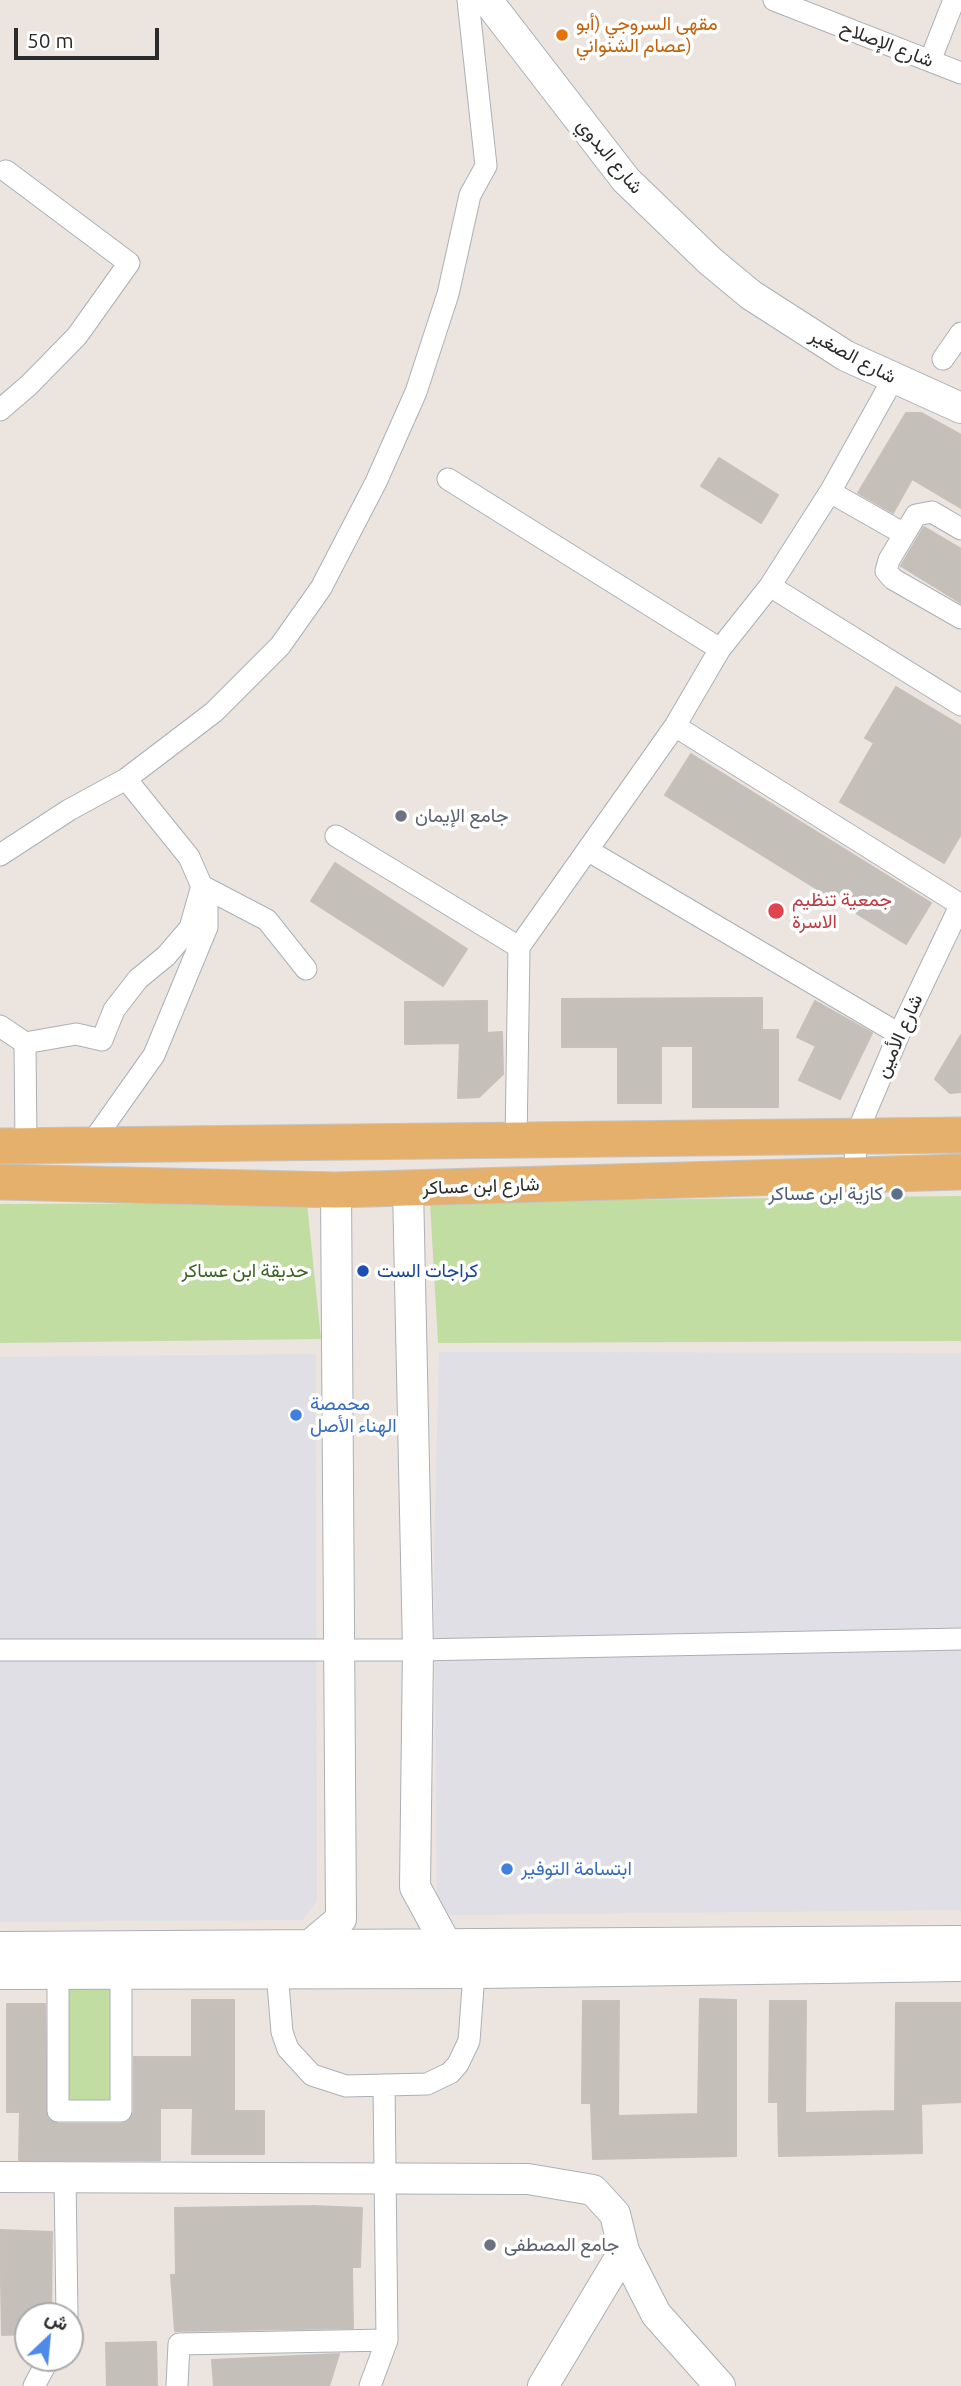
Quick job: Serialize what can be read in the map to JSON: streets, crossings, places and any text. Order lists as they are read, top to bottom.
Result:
{
  "streets": {
    "main road": ["شارع البدوي", "شارع الصغير", "شارع ابن عساكر"],
    "street": ["شارع الإصلاح", "شارع الأمين"]
  },
  "crossings": [
    ["شارع البدوي", "شارع الصغير"],
    ["شارع الأمين", "شارع ابن عساكر"]
  ],
  "parks": ["حديقة ابن عساكر"],
  "places": [
    "مقهى السروجي (أبو عصام الشنواني)",
    "جامع الإيمان",
    "جمعية تنظيم الاسرة",
    "كازية ابن عساكر",
    "كراجات الست",
    "محمصة الهناء الأصل",
    "ابتسامة التوفير",
    "جامع المصطفى"
  ],
  "scale_bar": "50 m",
  "north": "top right"
}
